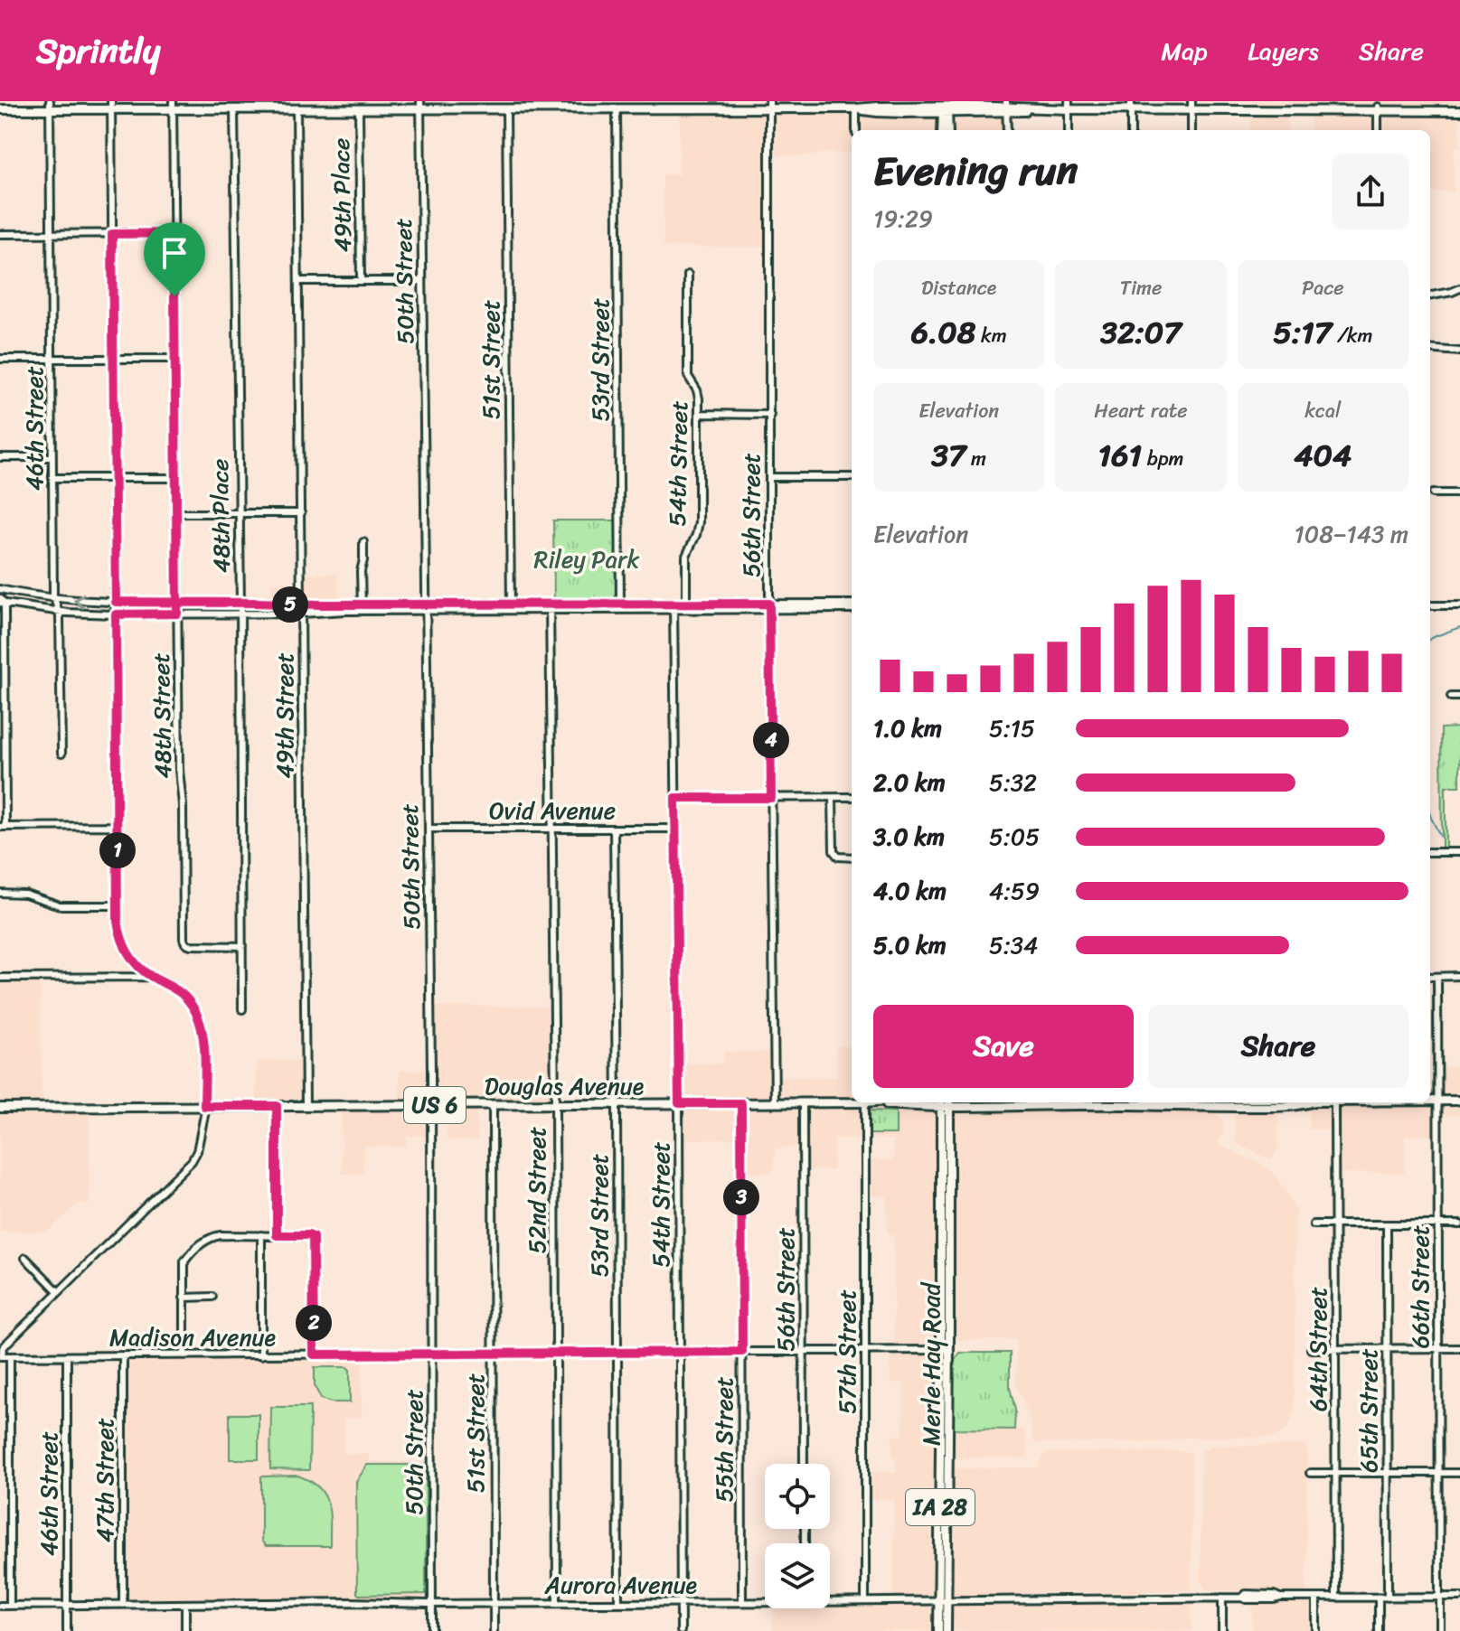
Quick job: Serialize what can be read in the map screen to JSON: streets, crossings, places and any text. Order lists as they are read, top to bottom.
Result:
{
  "streets": {
    "main road": [
      "Douglas Avenue",
      "US 6",
      "Merle Hay Road",
      "IA 28"
    ],
    "street": [
      "49th Place",
      "50th Street",
      "51st Street",
      "53rd Street",
      "46th Street",
      "54th Street",
      "56th Street",
      "48th Place",
      "48th Street",
      "49th Street",
      "Ovid Avenue",
      "52nd Street",
      "66th Street",
      "Madison Avenue",
      "64th Street",
      "57th Street",
      "65th Street",
      "55th Street",
      "47th Street",
      "Aurora Avenue"
    ]
  },
  "crossings": [
    ["50th Street", "Ovid Avenue"],
    ["50th Street", "Douglas Avenue"],
    ["50th Street", "Madison Avenue"],
    ["50th Street", "Aurora Avenue"],
    ["51st Street", "Douglas Avenue"],
    ["51st Street", "Madison Avenue"],
    ["51st Street", "Aurora Avenue"],
    ["53rd Street", "Ovid Avenue"],
    ["53rd Street", "Douglas Avenue"],
    ["53rd Street", "Madison Avenue"],
    ["53rd Street", "Aurora Avenue"],
    ["46th Street", "Madison Avenue"],
    ["46th Street", "Aurora Avenue"],
    ["54th Street", "Ovid Avenue"],
    ["54th Street", "Douglas Avenue"],
    ["54th Street", "Madison Avenue"],
    ["54th Street", "Aurora Avenue"],
    ["56th Street", "Douglas Avenue"],
    ["56th Street", "Madison Avenue"],
    ["48th Place", "48th Street"],
    ["49th Street", "Douglas Avenue"],
    ["Ovid Avenue", "52nd Street"],
    ["Douglas Avenue", "52nd Street"],
    ["Douglas Avenue", "66th Street"],
    ["Douglas Avenue", "Merle Hay Road"],
    ["Douglas Avenue", "55th Street"],
    ["52nd Street", "Madison Avenue"],
    ["52nd Street", "Aurora Avenue"],
    ["66th Street", "Aurora Avenue"],
    ["Madison Avenue", "57th Street"],
    ["Madison Avenue", "Merle Hay Road"],
    ["Madison Avenue", "55th Street"],
    ["Madison Avenue", "47th Street"],
    ["64th Street", "Aurora Avenue"],
    ["57th Street", "Aurora Avenue"],
    ["Merle Hay Road", "Aurora Avenue"],
    ["65th Street", "Aurora Avenue"],
    ["55th Street", "Aurora Avenue"],
    ["47th Street", "Aurora Avenue"]
  ],
  "parks": ["Riley Park"],
  "page": {
    "header": "Sprintly",
    "nav": ["Map", "Layers", "Share"],
    "heading": ["Evening run", "19:29"],
    "stats": [
      ["Distance", "6.08 km"],
      ["Time", "32:07"],
      ["Pace", "5:17 /km"],
      ["Elevation", "37 m"],
      ["Heart rate", "161 bpm"],
      ["kcal", "404"]
    ],
    "chart": ["Elevation", "108–143 m"],
    "pins": [
      "5",
      "4",
      "1",
      "3",
      "2"
    ],
    "list": [
      {
        "name": "1.0 km",
        "note": "5:15"
      },
      {
        "name": "2.0 km",
        "note": "5:32"
      },
      {
        "name": "3.0 km",
        "note": "5:05"
      },
      {
        "name": "4.0 km",
        "note": "4:59"
      },
      {
        "name": "5.0 km",
        "note": "5:34"
      }
    ],
    "buttons": ["Save", "Share"]
  }
}
